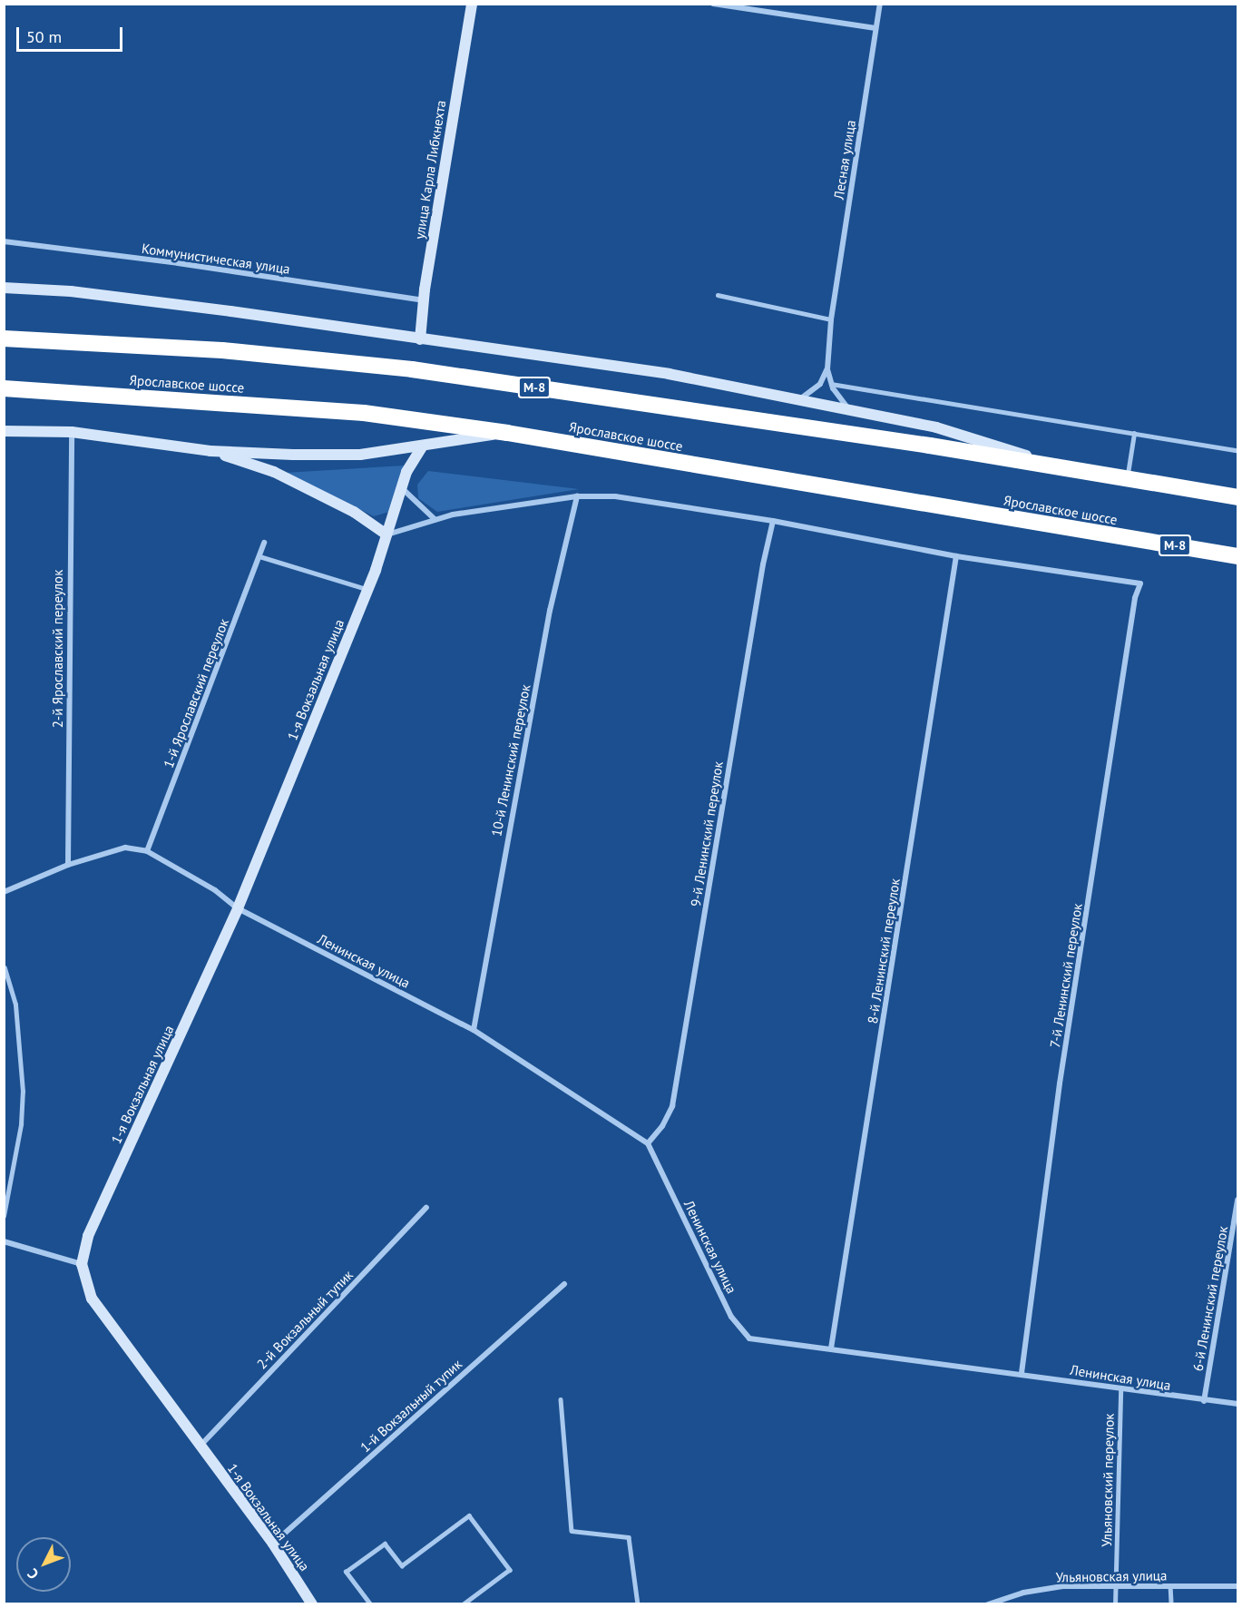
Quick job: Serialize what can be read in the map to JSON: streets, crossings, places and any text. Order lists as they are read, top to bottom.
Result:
{
  "streets": {
    "highway": ["Ярославское шоссе", "М-8"],
    "street": [
      "Лесная улица",
      "улица Карла Либкнехта",
      "Коммунистическая улица",
      "2-й Ярославский переулок",
      "1-я Вокзальная улица",
      "1-й Ярославский переулок",
      "10-й Ленинский переулок",
      "9-й Ленинский переулок",
      "8-й Ленинский переулок",
      "Ленинская улица",
      "7-й Ленинский переулок",
      "6-й Ленинский переулок",
      "2-й Вокзальный тупик",
      "1-й Вокзальный тупик",
      "Ульяновская улица"
    ],
    "lane": ["Ульяновский переулок"]
  },
  "crossings": [
    ["улица Карла Либкнехта", "Коммунистическая улица"],
    ["1-я Вокзальная улица", "Ленинская улица"],
    ["1-я Вокзальная улица", "2-й Вокзальный тупик"],
    ["1-я Вокзальная улица", "1-й Вокзальный тупик"],
    ["1-й Ярославский переулок", "Ленинская улица"],
    ["10-й Ленинский переулок", "Ленинская улица"],
    ["9-й Ленинский переулок", "Ленинская улица"],
    ["8-й Ленинский переулок", "Ленинская улица"],
    ["8-й Ленинский переулок", "7-й Ленинский переулок"],
    ["Ленинская улица", "7-й Ленинский переулок"],
    ["Ленинская улица", "6-й Ленинский переулок"],
    ["Ленинская улица", "Ульяновский переулок"],
    ["Ульяновский переулок", "Ульяновская улица"]
  ],
  "scale_bar": "50 m",
  "north": "bottom left"
}
